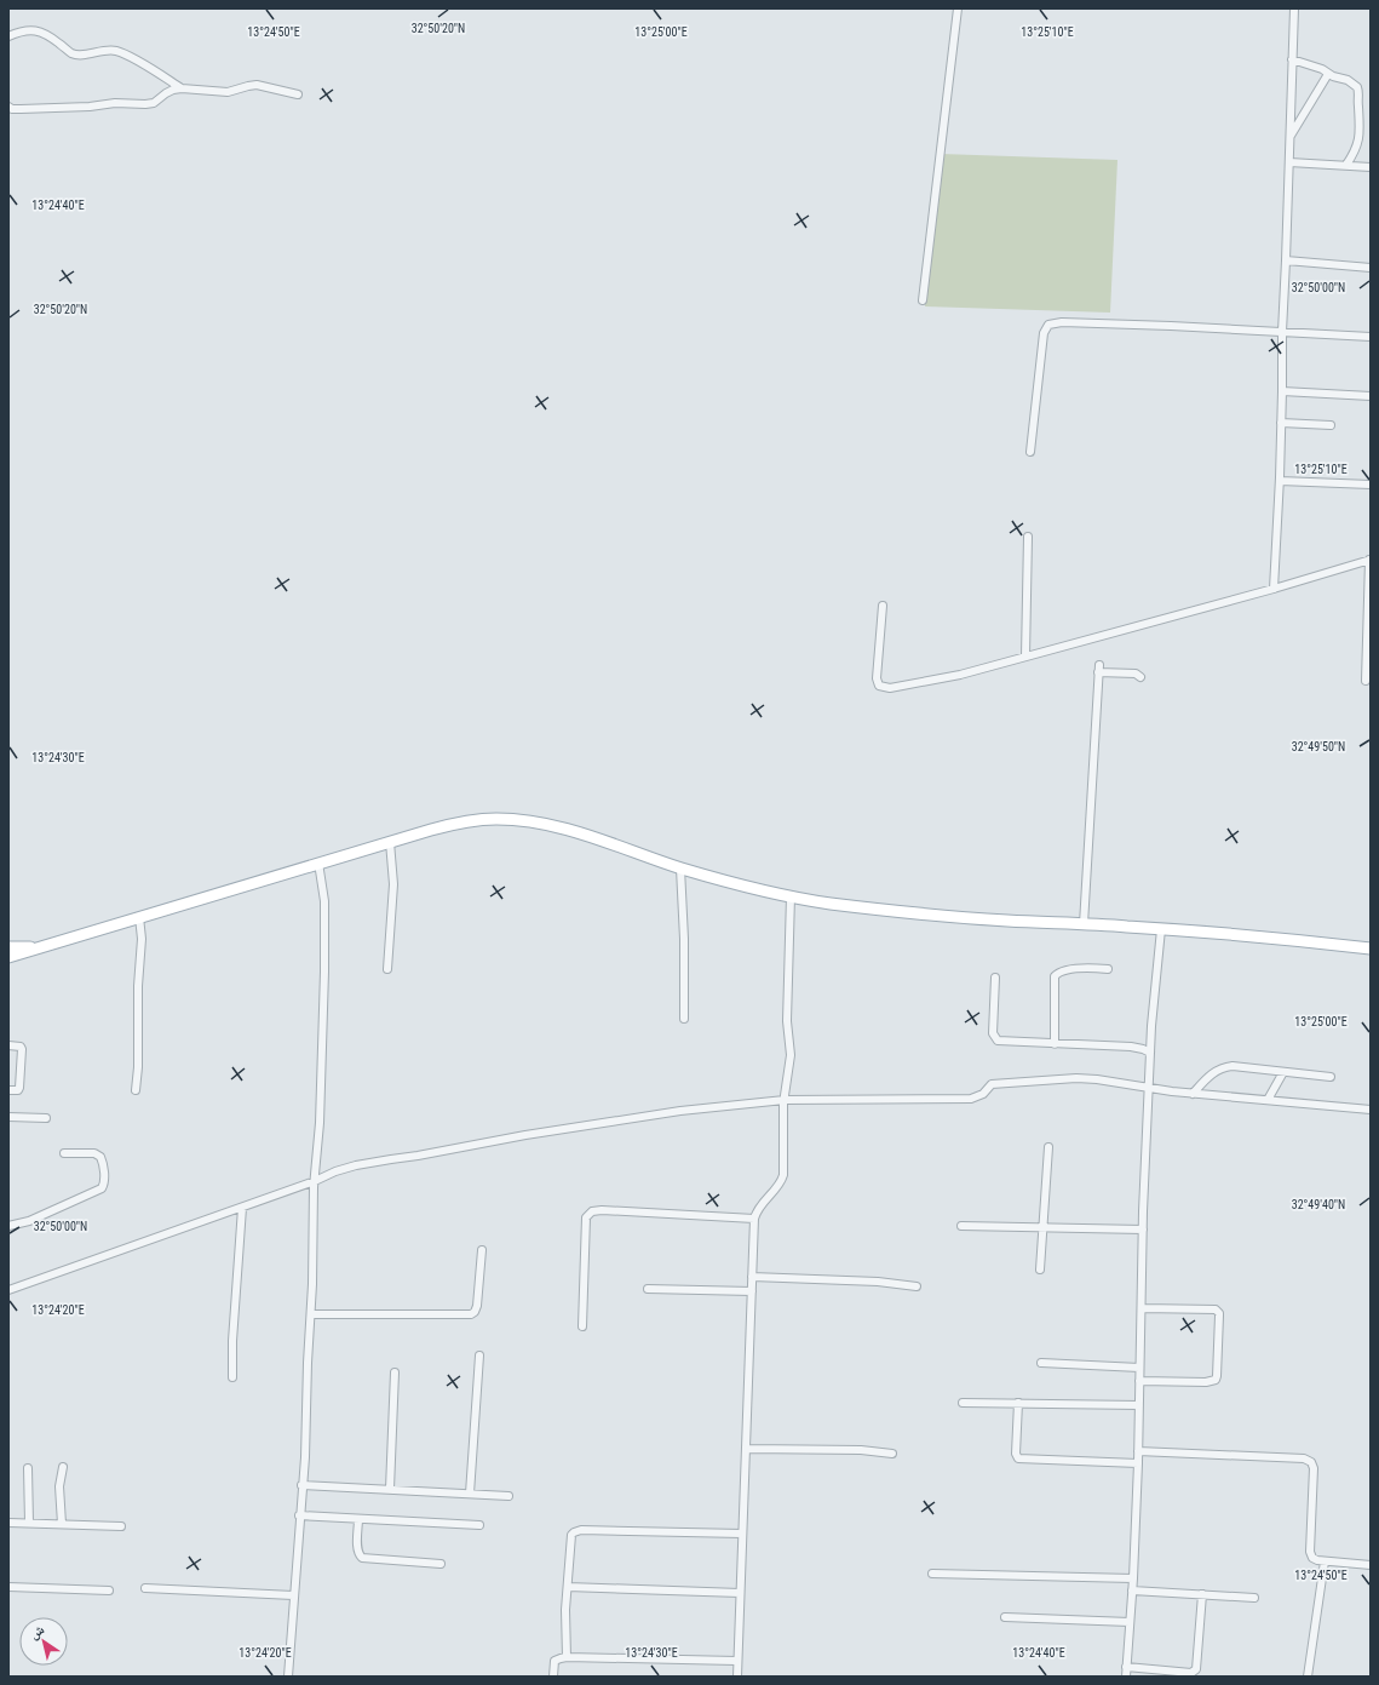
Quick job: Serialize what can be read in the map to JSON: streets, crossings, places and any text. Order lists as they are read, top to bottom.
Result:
{
  "north": "top left",
  "coordinates": [
    "32°50'20\"N",
    "13°24'50\"E",
    "13°25'00\"E",
    "13°25'10\"E",
    "13°24'40\"E",
    "32°50'00\"N",
    "32°49'50\"N",
    "13°24'30\"E",
    "32°49'40\"N",
    "13°24'20\"E"
  ]
}
